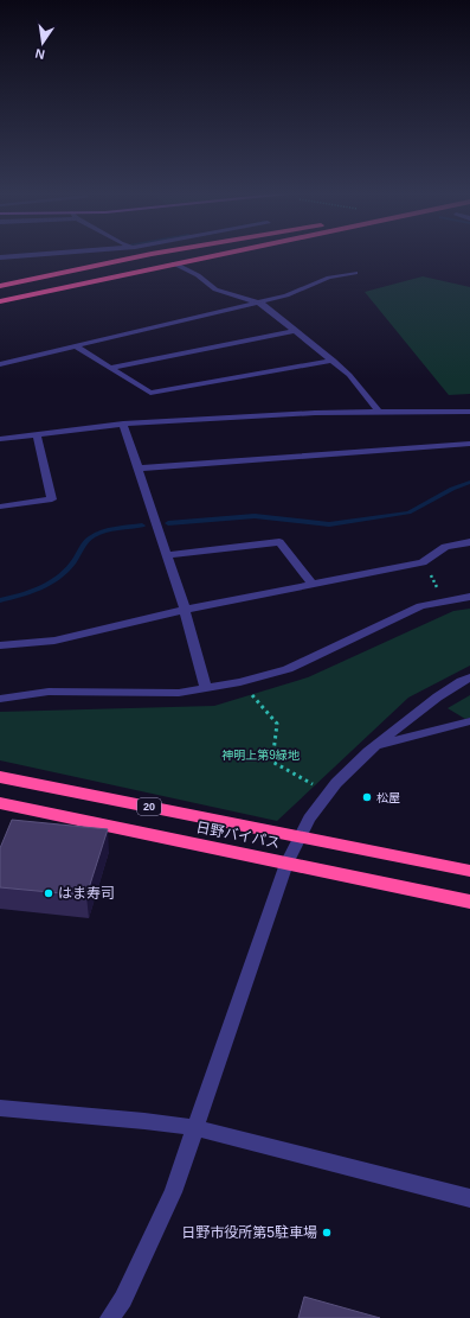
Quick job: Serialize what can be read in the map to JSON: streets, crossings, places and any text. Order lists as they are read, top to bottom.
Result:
{
  "streets": {
    "highway": ["20", "日野バイパス"]
  },
  "parks": ["神明上第9緑地"],
  "places": ["松屋", "はま寿司", "日野市役所第5駐車場"],
  "north": "bottom"
}
